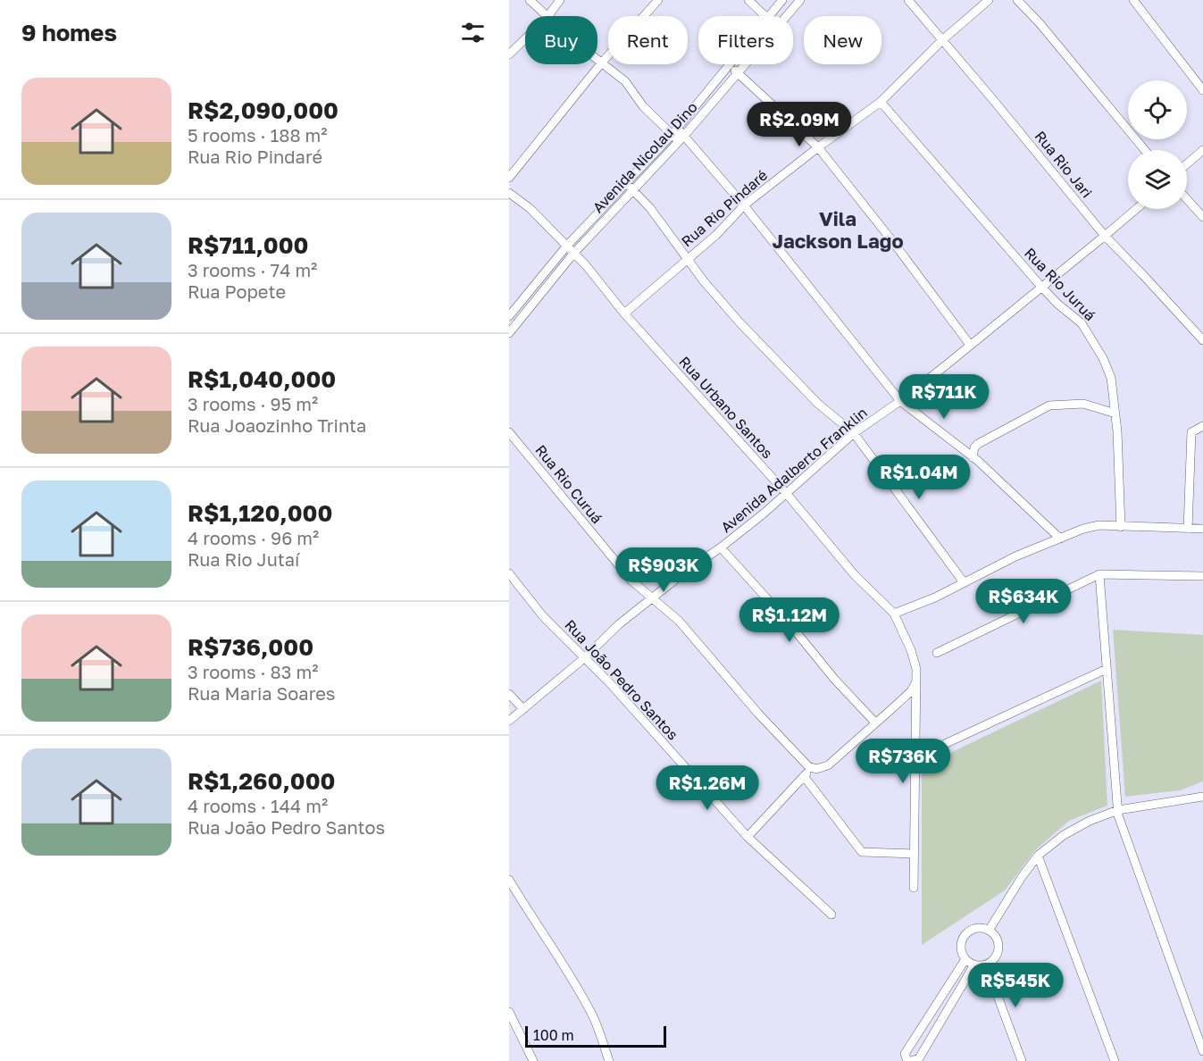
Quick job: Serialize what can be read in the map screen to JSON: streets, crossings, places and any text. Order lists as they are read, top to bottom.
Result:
{
  "streets": {
    "street": [
      "Avenida Nicolau Dino",
      "Rua Rio Jari",
      "Rua Rio Pindaré",
      "Rua Rio Juruá",
      "Rua Urbano Santos",
      "Avenida Adalberto Franklin",
      "Rua Rio Curuá",
      "Rua João Pedro Santos"
    ]
  },
  "crossings": [
    ["Avenida Nicolau Dino", "Rua Urbano Santos"],
    ["Rua Rio Jari", "Rua Rio Pindaré"],
    ["Rua Rio Jari", "Avenida Adalberto Franklin"],
    ["Rua Rio Pindaré", "Rua Rio Juruá"],
    ["Rua Rio Pindaré", "Rua Urbano Santos"],
    ["Rua Rio Juruá", "Avenida Adalberto Franklin"],
    ["Rua Urbano Santos", "Avenida Adalberto Franklin"],
    ["Avenida Adalberto Franklin", "Rua Rio Curuá"],
    ["Avenida Adalberto Franklin", "Rua João Pedro Santos"]
  ],
  "districts": ["Vila Jackson Lago"],
  "scale_bar": "100 m",
  "page": {
    "heading": "9 homes",
    "chip": [
      "Buy",
      "Rent",
      "Filters",
      "New"
    ],
    "list": [
      {
        "name": "R$2,090,000",
        "note": "5 rooms · 188 m² · Rua Rio Pindaré"
      },
      {
        "name": "R$711,000",
        "note": "3 rooms · 74 m² · Rua Popete"
      },
      {
        "name": "R$1,040,000",
        "note": "3 rooms · 95 m² · Rua Joaozinho Trinta"
      },
      {
        "name": "R$1,120,000",
        "note": "4 rooms · 96 m² · Rua Rio Jutaí"
      },
      {
        "name": "R$736,000",
        "note": "3 rooms · 83 m² · Rua Maria Soares"
      },
      {
        "name": "R$1,260,000",
        "note": "4 rooms · 144 m² · Rua João Pedro Santos"
      }
    ],
    "price": [
      "R$2.09M",
      "R$711K",
      "R$1.04M",
      "R$903K",
      "R$634K",
      "R$1.12M",
      "R$736K",
      "R$1.26M",
      "R$545K"
    ],
    "scale": "100 m"
  }
}
